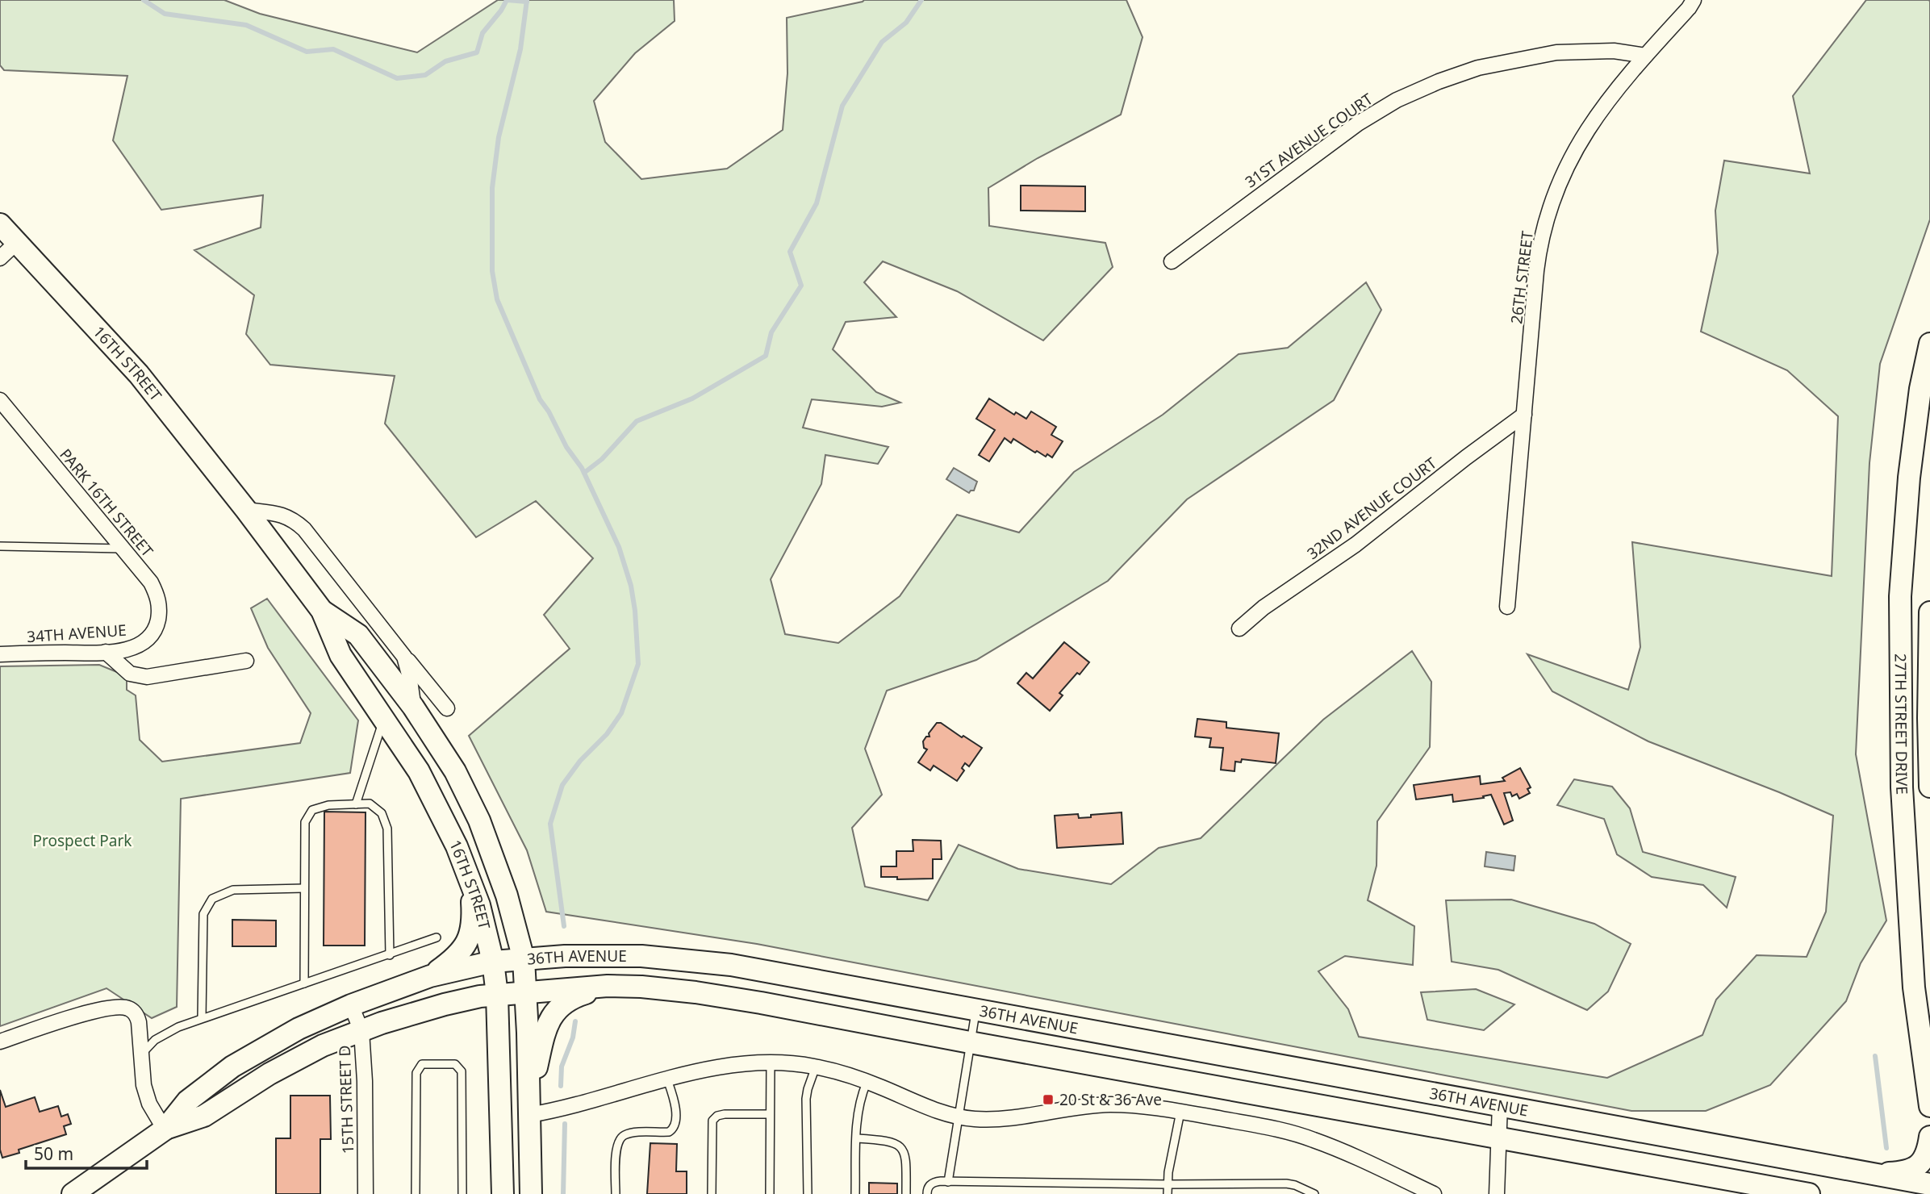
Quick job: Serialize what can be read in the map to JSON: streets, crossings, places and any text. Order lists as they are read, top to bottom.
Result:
{
  "streets": {
    "main road": ["16TH STREET", "27TH STREET DRIVE", "36TH AVENUE"],
    "street": [
      "31ST AVENUE COURT",
      "26TH STREET",
      "PARK 16TH STREET",
      "32ND AVENUE COURT",
      "34TH AVENUE",
      "15TH STREET D"
    ]
  },
  "crossings": [
    ["31ST AVENUE COURT", "26TH STREET"],
    ["26TH STREET", "32ND AVENUE COURT"],
    ["16TH STREET", "36TH AVENUE"],
    ["PARK 16TH STREET", "34TH AVENUE"],
    ["36TH AVENUE", "15TH STREET D"]
  ],
  "parks": ["Prospect Park"],
  "places": {
    "transit": ["20 St & 36 Ave"]
  },
  "scale_bar": "50 m"
}
